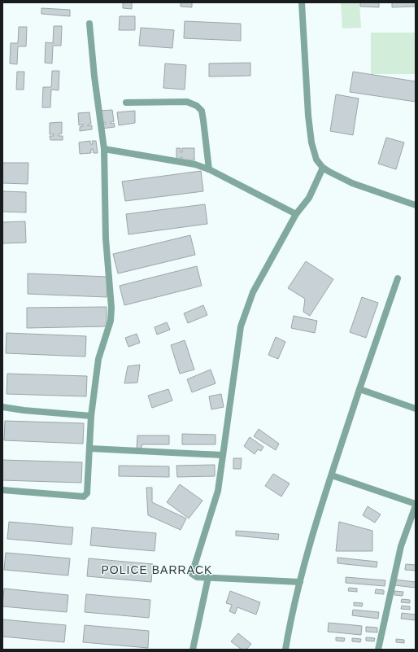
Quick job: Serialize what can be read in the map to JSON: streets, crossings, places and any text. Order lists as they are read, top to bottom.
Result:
{
  "districts": ["POLICE BARRACK"]
}
